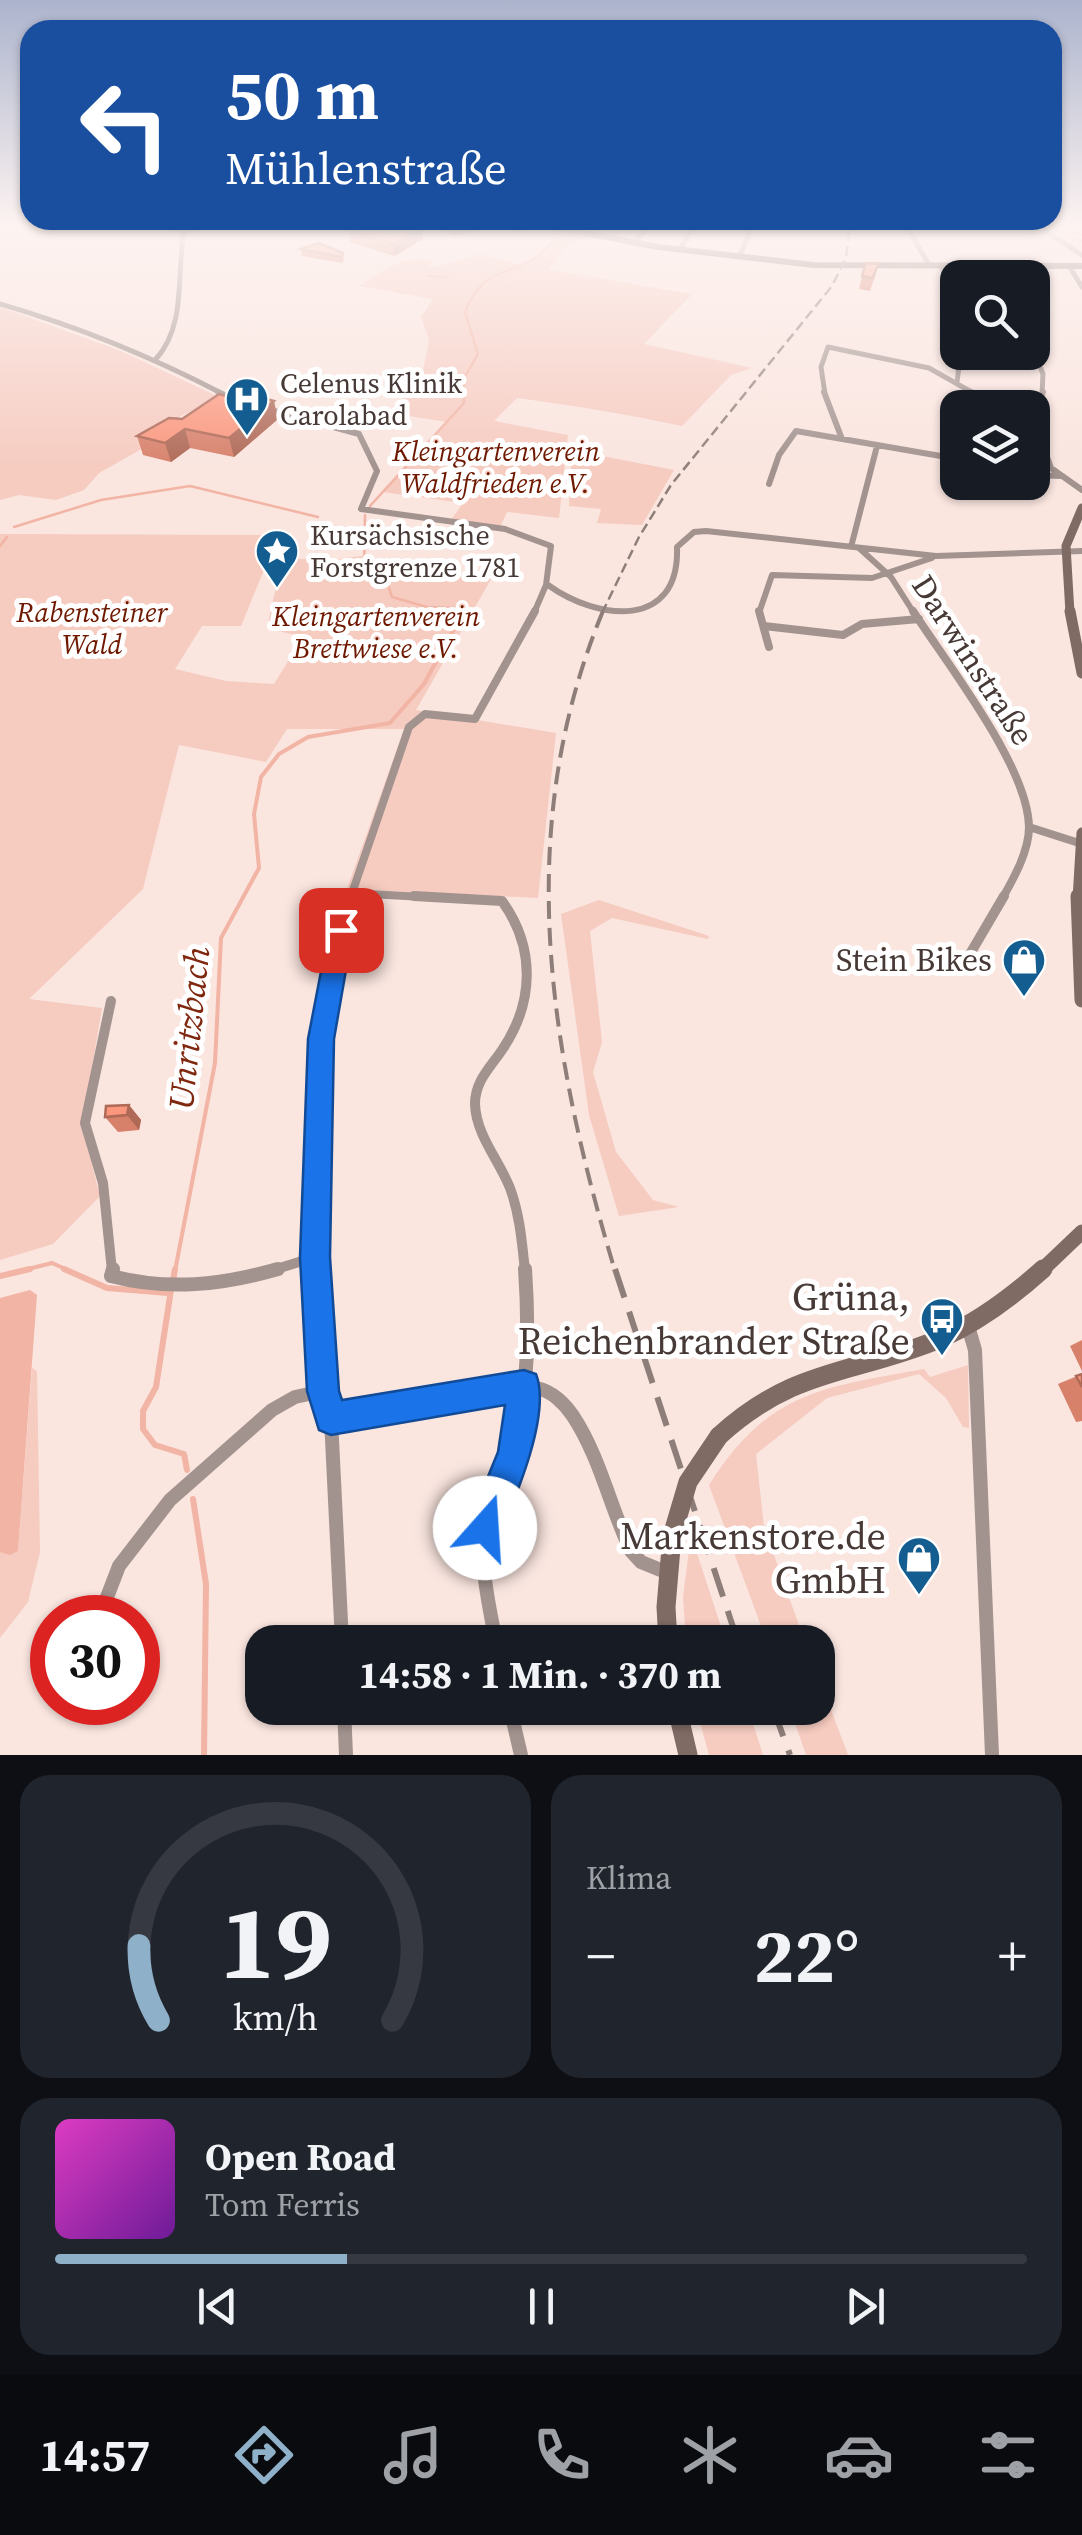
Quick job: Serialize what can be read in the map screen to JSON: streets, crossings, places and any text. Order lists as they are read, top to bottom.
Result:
{
  "streets": {
    "street": ["Darwinstraße"]
  },
  "water": ["Unritzbach"],
  "parks": ["Kleingartenverein Waldfrieden e.V.", "Rabensteiner Wald", "Kleingartenverein Brettwiese e.V."],
  "places": {
    "hospital": ["Celenus Klinik Carolabad"],
    "place": ["Kursächsische Forstgrenze 1781"],
    "shop": ["Stein Bikes", "Markenstore.de GmbH"],
    "bus stop": ["Grüna, Reichenbrander Straße"]
  },
  "page": {
    "turn": ["50 m", "Mühlenstraße"],
    "limit": "30",
    "trip": "14:58 · 1 Min. · 370 m",
    "tile": "Klima",
    "heat": ["−", "22°", "+"],
    "song": ["Open Road", "Tom Ferris"],
    "tabs": "14:57",
    "gauge": ["19", "km/h"]
  }
}
